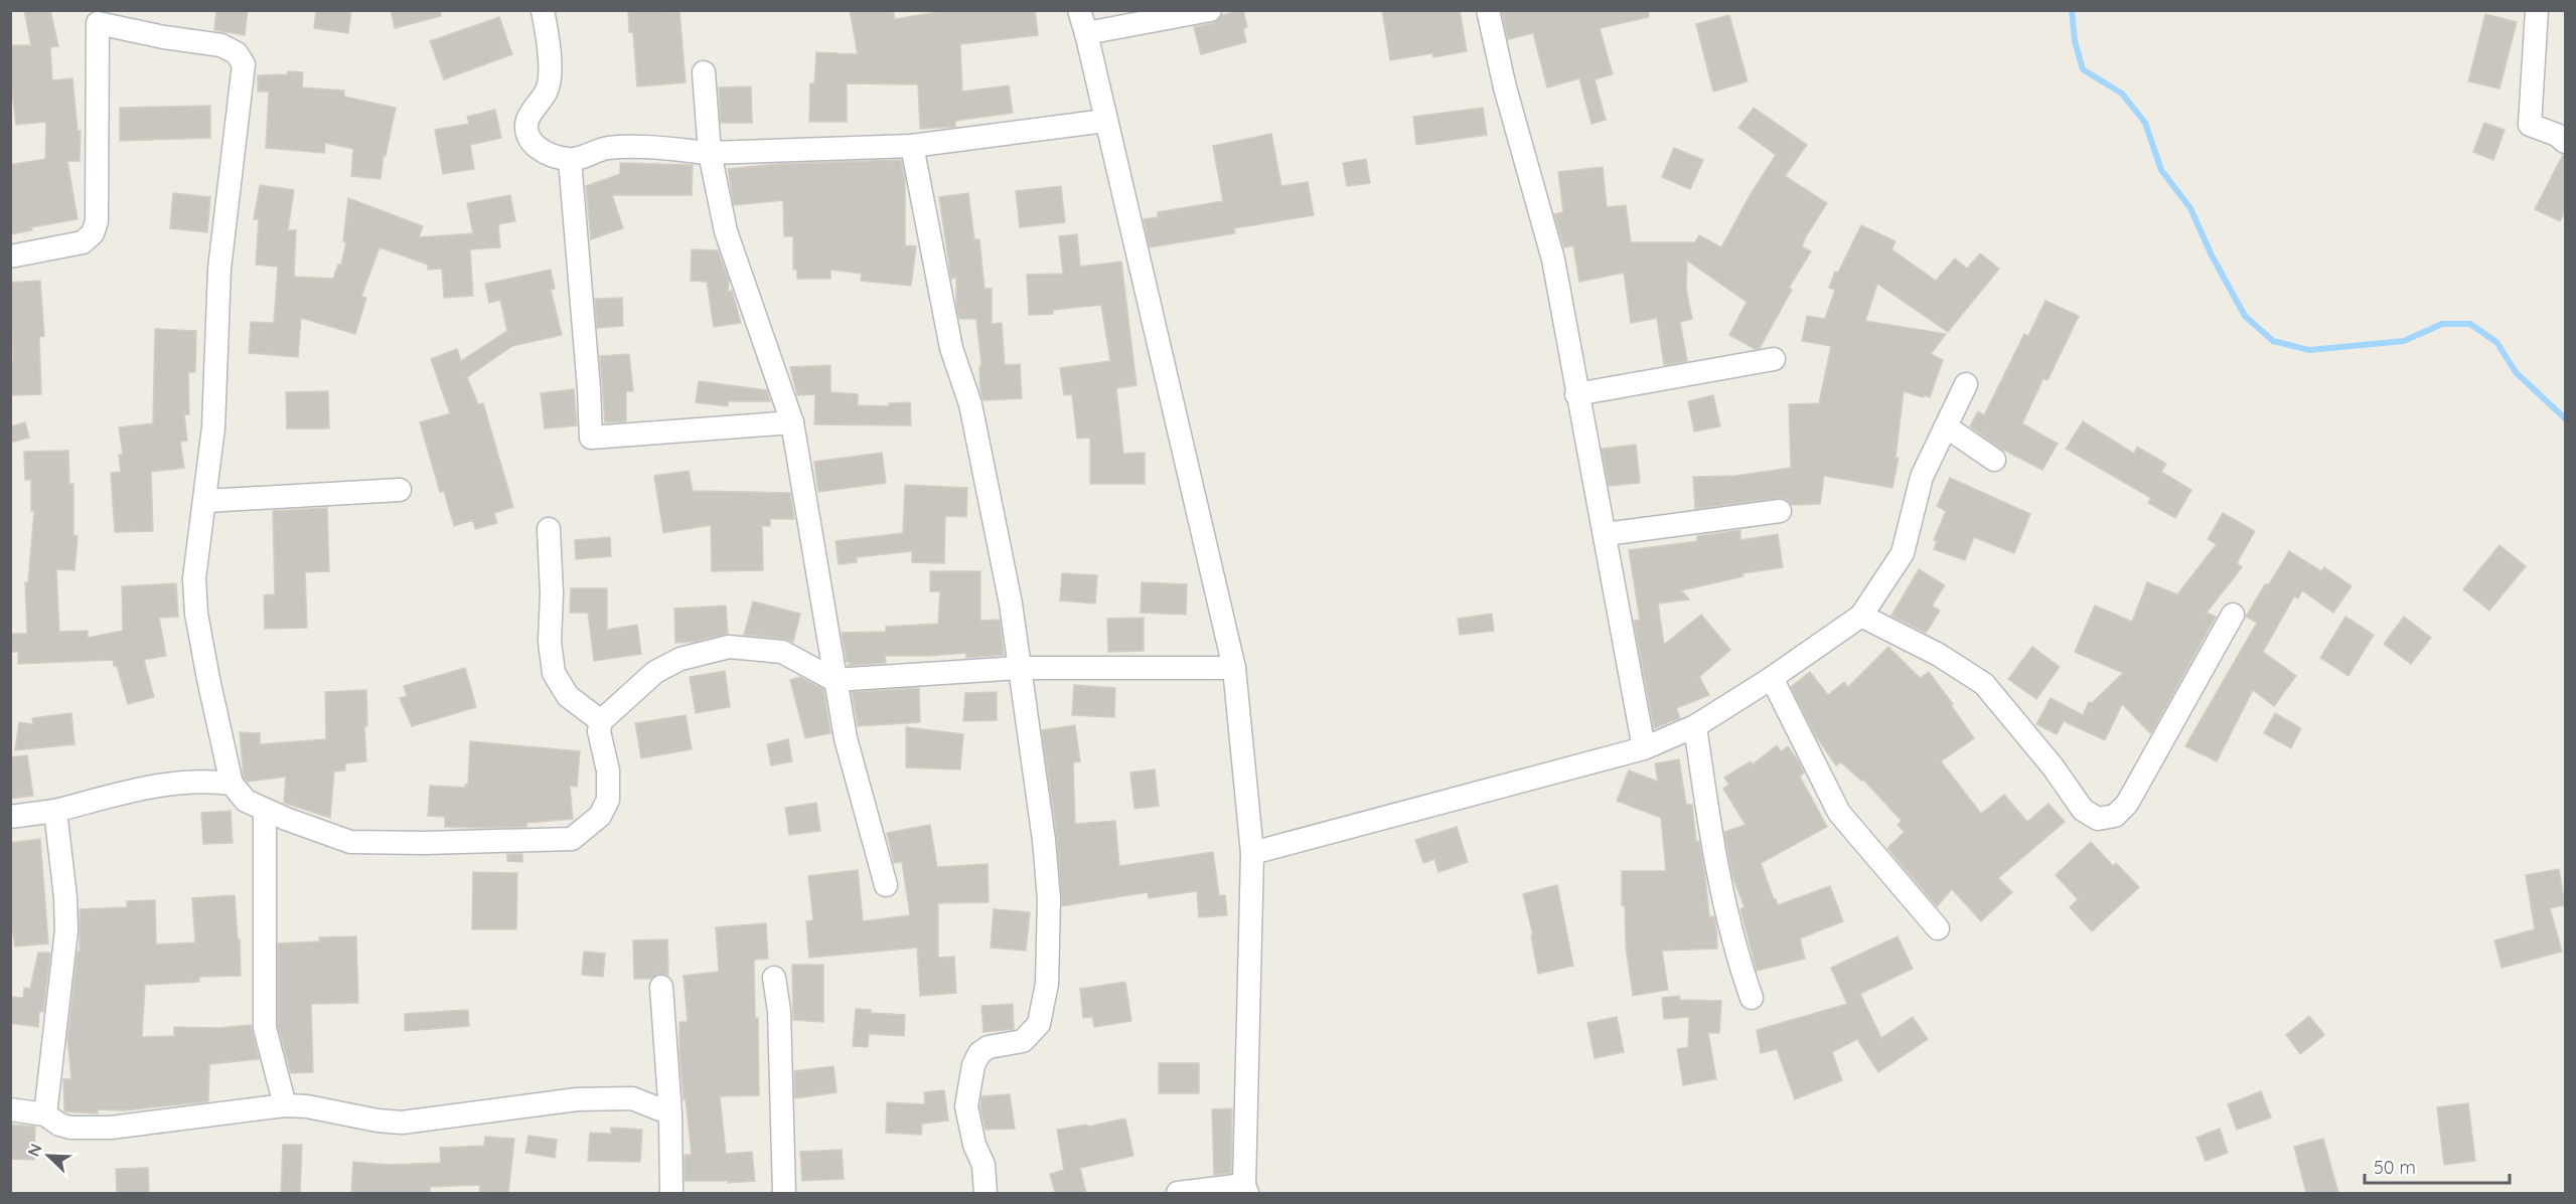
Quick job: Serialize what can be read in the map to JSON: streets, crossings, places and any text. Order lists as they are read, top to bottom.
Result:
{
  "scale_bar": "50 m",
  "north": "top left"
}
